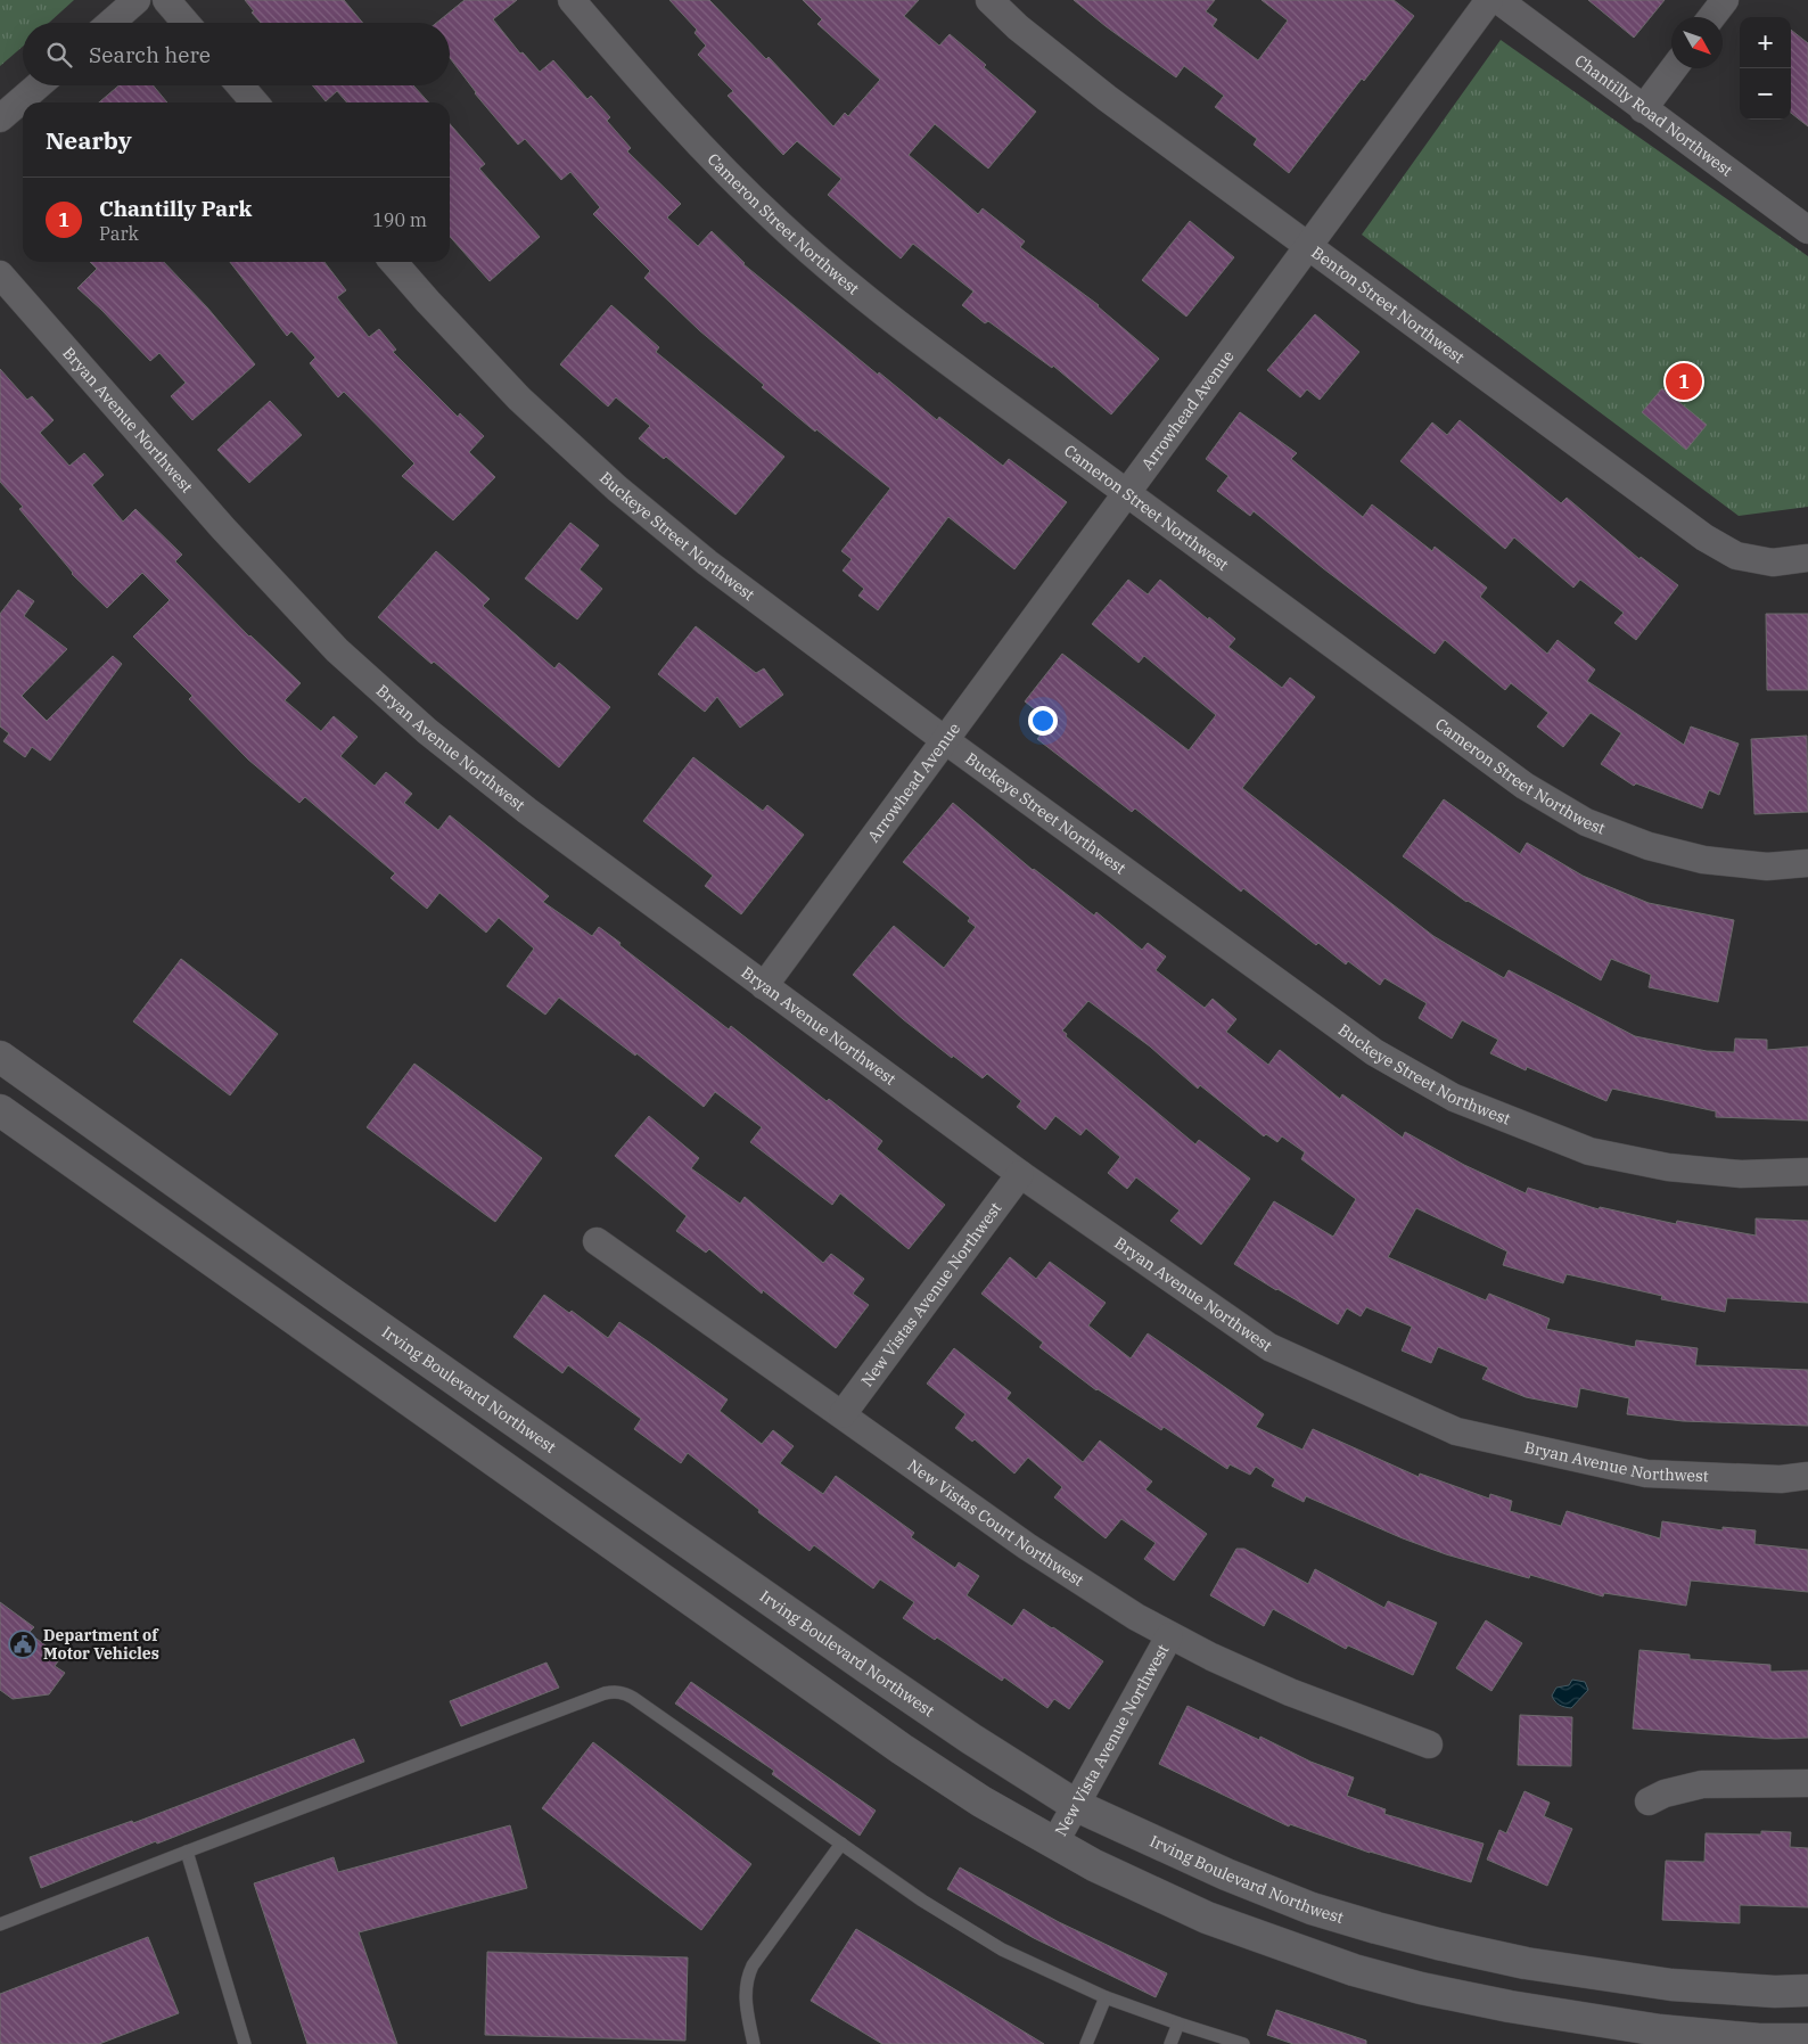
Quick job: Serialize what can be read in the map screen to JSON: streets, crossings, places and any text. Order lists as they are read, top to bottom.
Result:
{
  "streets": {
    "street": [
      "Chantilly Road Northwest",
      "Cameron Street Northwest",
      "Benton Street Northwest",
      "Arrowhead Avenue",
      "Bryan Avenue Northwest",
      "Buckeye Street Northwest",
      "New Vistas Avenue Northwest",
      "Irving Boulevard Northwest",
      "New Vistas Court Northwest",
      "New Vista Avenue Northwest"
    ]
  },
  "crossings": [
    ["Cameron Street Northwest", "Arrowhead Avenue"],
    ["Benton Street Northwest", "Arrowhead Avenue"],
    ["Arrowhead Avenue", "Bryan Avenue Northwest"],
    ["Arrowhead Avenue", "Buckeye Street Northwest"],
    ["Bryan Avenue Northwest", "New Vistas Avenue Northwest"],
    ["New Vistas Avenue Northwest", "New Vistas Court Northwest"],
    ["Irving Boulevard Northwest", "New Vista Avenue Northwest"],
    ["New Vistas Court Northwest", "New Vista Avenue Northwest"]
  ],
  "places": {
    "public building": ["Department of Motor Vehicles"]
  },
  "north": "bottom right",
  "page": {
    "map_buttons": ["+", "−"],
    "search": "Search here",
    "heading": "Nearby",
    "list": [
      {
        "mark": "1",
        "name": "Chantilly Park",
        "note": "Park",
        "value": "190 m"
      }
    ],
    "pins": "1"
  }
}
